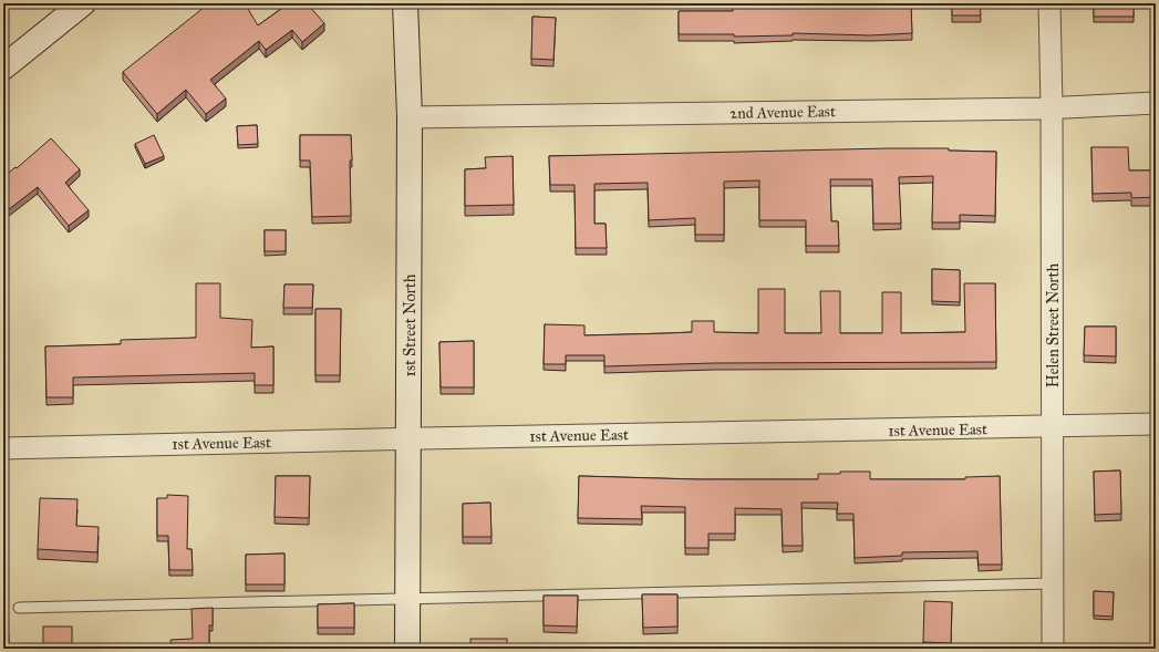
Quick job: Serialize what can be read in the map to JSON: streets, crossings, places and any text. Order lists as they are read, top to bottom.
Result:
{
  "streets": {
    "street": [
      "2nd Avenue East",
      "1st Street North",
      "Helen Street North",
      "1st Avenue East"
    ]
  },
  "crossings": [
    ["2nd Avenue East", "1st Street North"],
    ["2nd Avenue East", "Helen Street North"],
    ["1st Street North", "1st Avenue East"],
    ["Helen Street North", "1st Avenue East"]
  ]
}
